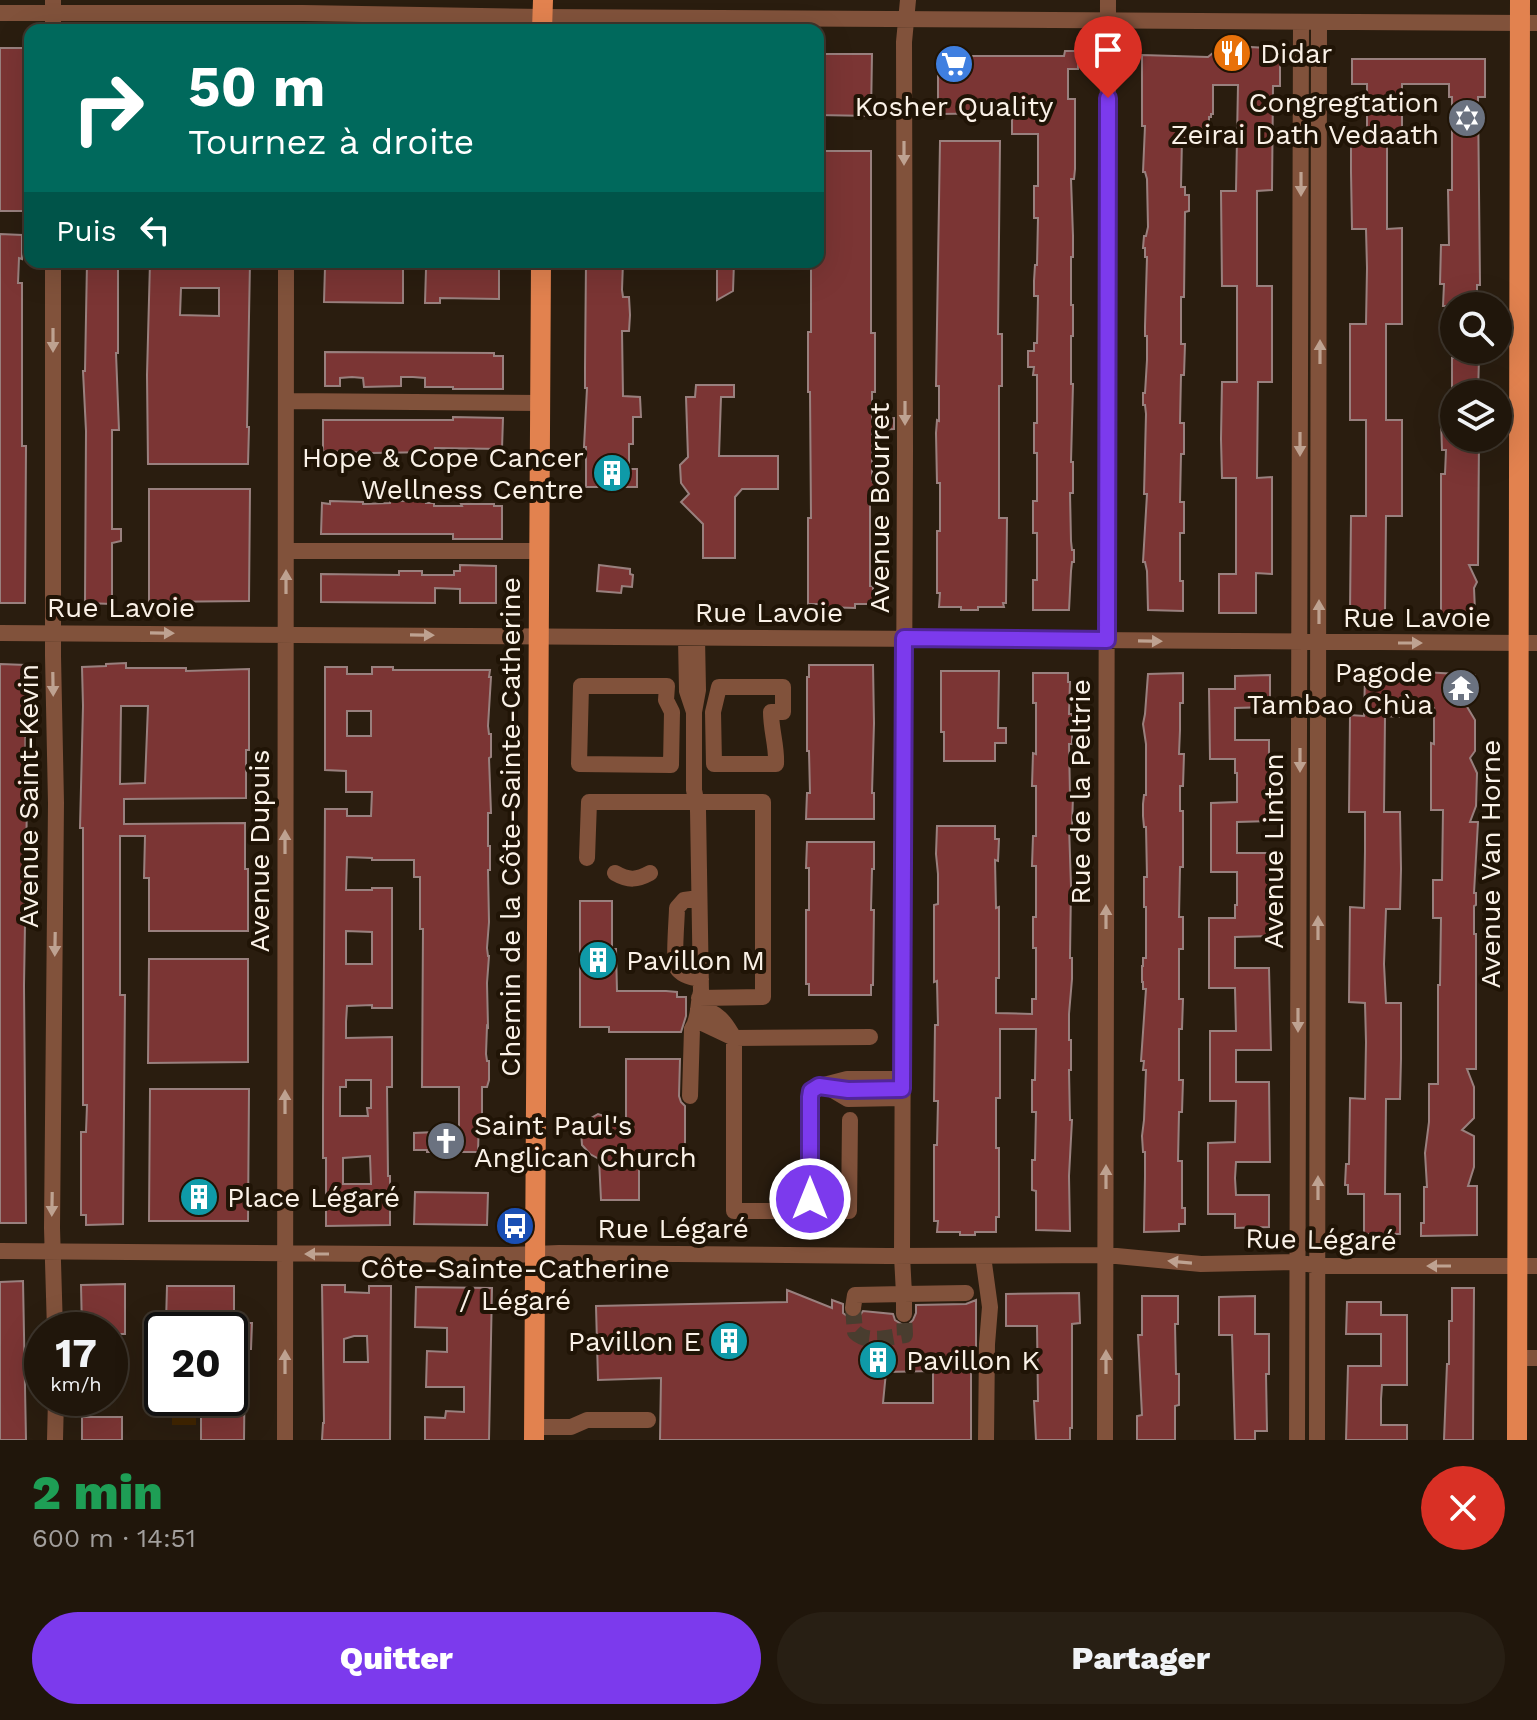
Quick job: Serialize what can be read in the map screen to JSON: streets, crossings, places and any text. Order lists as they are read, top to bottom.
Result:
{
  "streets": {
    "main road": ["Chemin de la Côte-Sainte-Catherine", "Avenue Van Horne"],
    "street": [
      "Avenue Bourret",
      "Rue Lavoie",
      "Rue de la Peltrie",
      "Avenue Saint-Kevin",
      "Avenue Dupuis",
      "Avenue Linton",
      "Rue Légaré"
    ]
  },
  "crossings": [
    ["Avenue Bourret", "Rue Lavoie"],
    ["Avenue Bourret", "Rue Légaré"],
    ["Rue Lavoie", "Rue de la Peltrie"],
    ["Rue Lavoie", "Avenue Saint-Kevin"],
    ["Rue Lavoie", "Chemin de la Côte-Sainte-Catherine"],
    ["Rue Lavoie", "Avenue Dupuis"],
    ["Rue Lavoie", "Avenue Linton"],
    ["Rue Lavoie", "Avenue Van Horne"],
    ["Rue de la Peltrie", "Rue Légaré"],
    ["Avenue Saint-Kevin", "Rue Légaré"],
    ["Chemin de la Côte-Sainte-Catherine", "Rue Légaré"],
    ["Avenue Dupuis", "Rue Légaré"],
    ["Avenue Linton", "Rue Légaré"],
    ["Avenue Van Horne", "Rue Légaré"]
  ],
  "one_way": [
    "Avenue Bourret",
    "Rue Lavoie",
    "Rue de la Peltrie",
    "Avenue Saint-Kevin",
    "Avenue Dupuis",
    "Rue Légaré"
  ],
  "places": {
    "restaurant": ["Didar"],
    "supermarket": ["Kosher Quality"],
    "synagogue": ["Congregtation Zeirai Dath Vedaath"],
    "building": [
      "Hope & Cope Cancer Wellness Centre",
      "Pavillon M",
      "Place Légaré",
      "Pavillon E",
      "Pavillon K"
    ],
    "temple": ["Pagode Tambao Chùa"],
    "church": ["Saint Paul's Anglican Church"],
    "bus stop": ["Côte-Sainte-Catherine / Légaré"]
  },
  "page": {
    "turn": ["50 m", "Tournez à droite"],
    "then": "Puis",
    "speed": "17 km/h",
    "limit": "20",
    "heading": ["2 min", "600 m · 14:51"],
    "buttons": ["Quitter", "Partager"]
  }
}
